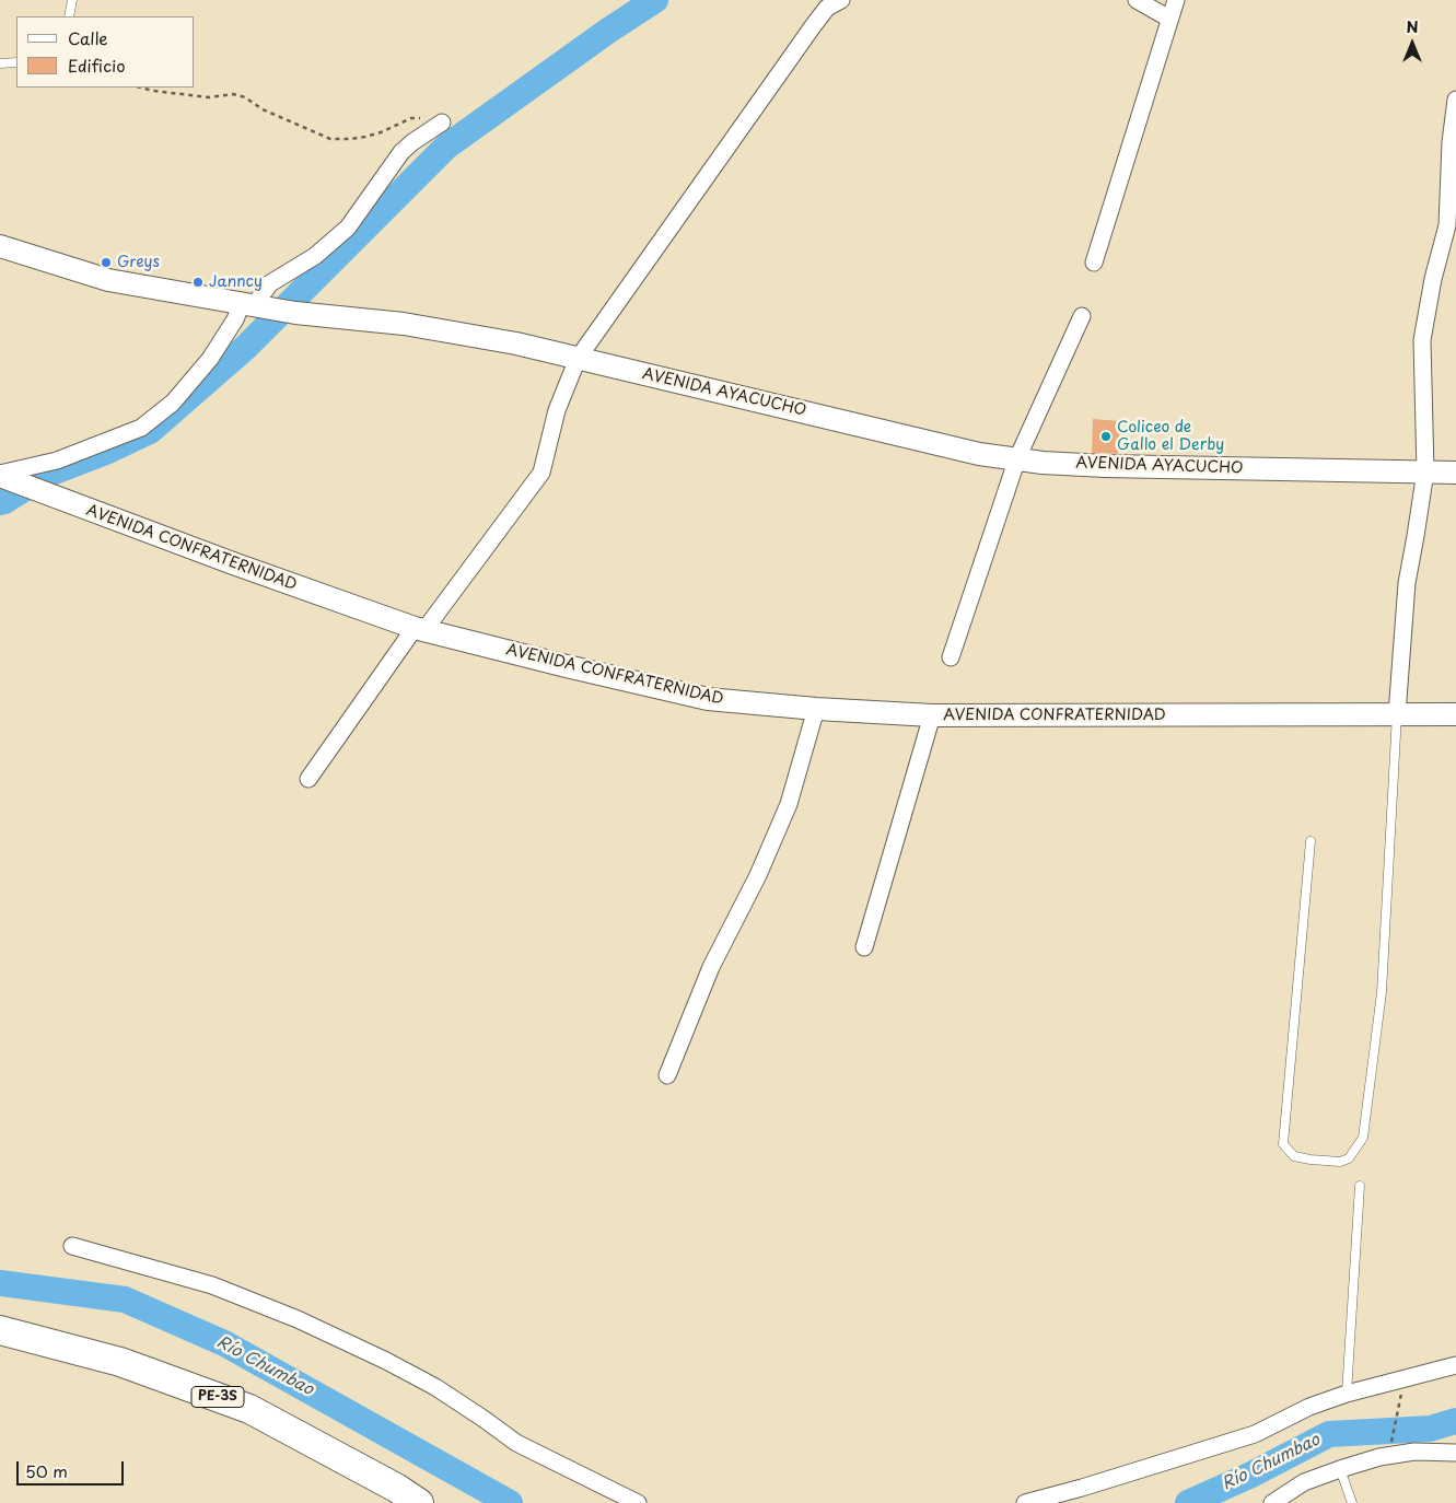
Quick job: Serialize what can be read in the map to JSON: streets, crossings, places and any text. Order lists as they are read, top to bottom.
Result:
{
  "streets": {
    "highway": ["PE-3S"],
    "main road": ["AVENIDA AYACUCHO", "AVENIDA CONFRATERNIDAD"]
  },
  "water": ["Río Chumbao"],
  "places": ["Greys", "Janncy", "Coliceo de Gallo el Derby"],
  "legend": ["Calle", "Edificio"],
  "scale_bar": "50 m",
  "north": "top"
}
